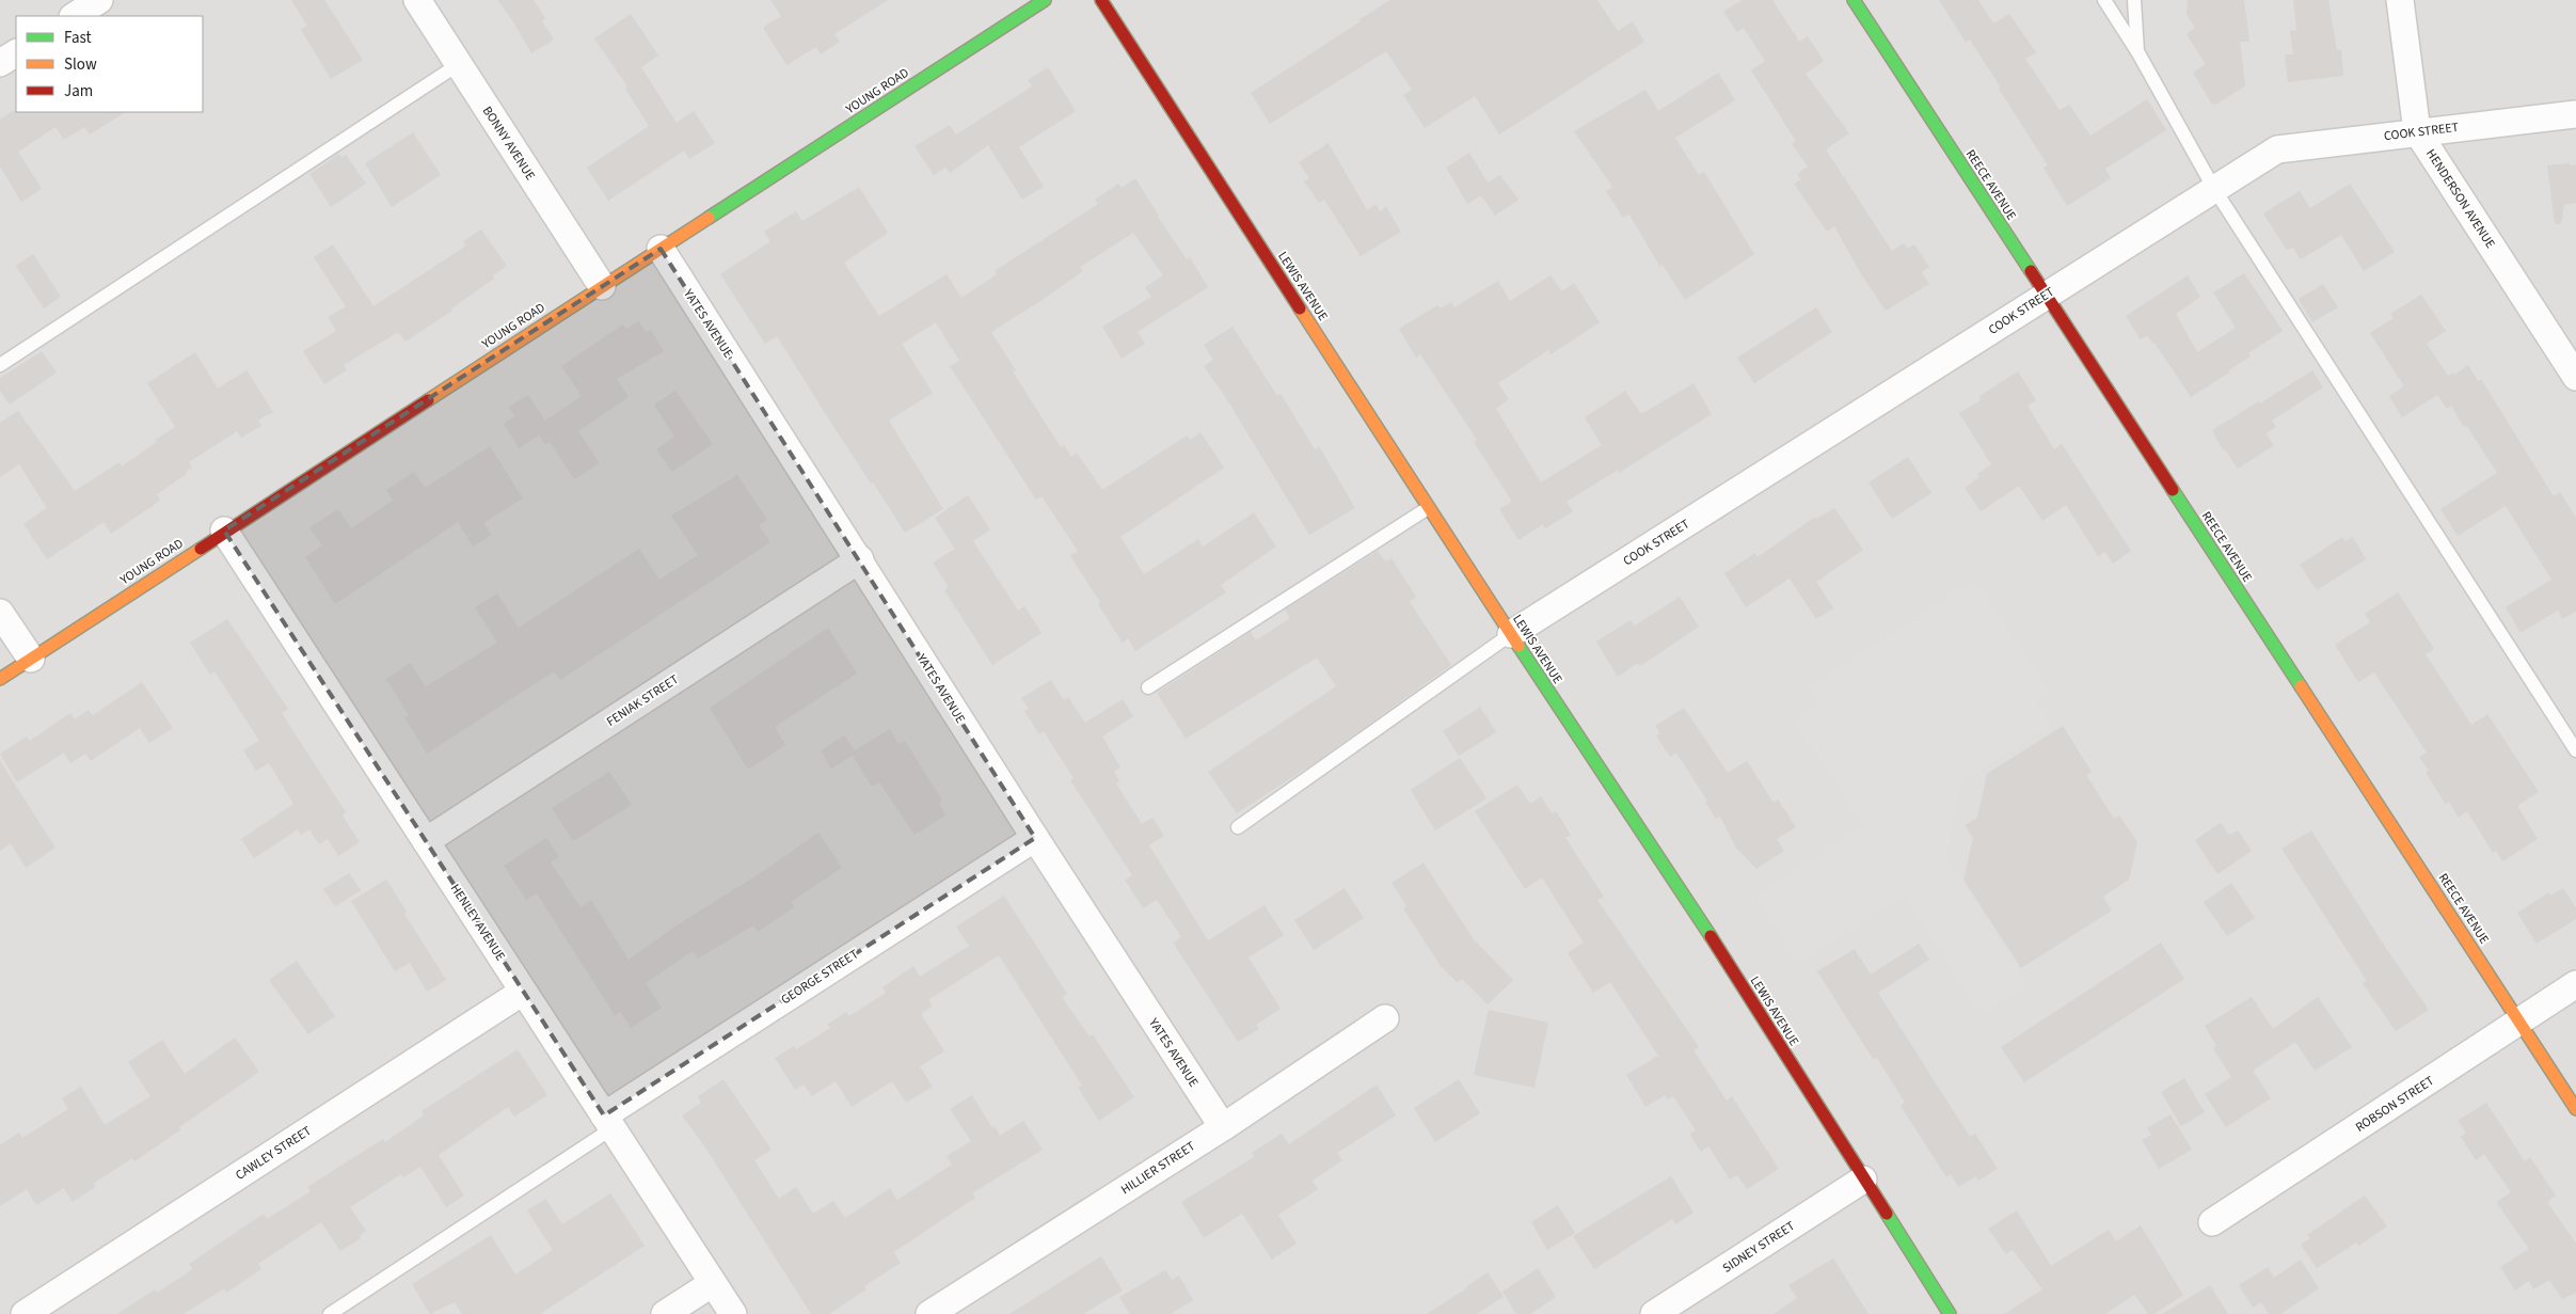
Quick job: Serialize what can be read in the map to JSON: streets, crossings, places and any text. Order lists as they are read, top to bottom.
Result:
{
  "streets": {
    "street": [
      "YOUNG ROAD",
      "COOK STREET",
      "BONNY AVENUE",
      "REECE AVENUE",
      "HENDERSON AVENUE",
      "LEWIS AVENUE",
      "YATES AVENUE",
      "FENIAK STREET",
      "HENLEY AVENUE",
      "GEORGE STREET",
      "ROBSON STREET",
      "CAWLEY STREET",
      "HILLIER STREET",
      "SIDNEY STREET"
    ]
  },
  "crossings": [
    ["YOUNG ROAD", "BONNY AVENUE"],
    ["YOUNG ROAD", "YATES AVENUE"],
    ["YOUNG ROAD", "HENLEY AVENUE"],
    ["COOK STREET", "REECE AVENUE"],
    ["COOK STREET", "HENDERSON AVENUE"],
    ["COOK STREET", "LEWIS AVENUE"],
    ["REECE AVENUE", "ROBSON STREET"],
    ["LEWIS AVENUE", "SIDNEY STREET"],
    ["YATES AVENUE", "FENIAK STREET"],
    ["YATES AVENUE", "GEORGE STREET"],
    ["YATES AVENUE", "HILLIER STREET"],
    ["FENIAK STREET", "HENLEY AVENUE"],
    ["HENLEY AVENUE", "GEORGE STREET"],
    ["HENLEY AVENUE", "CAWLEY STREET"]
  ],
  "legend": ["Fast", "Slow", "Jam"]
}
